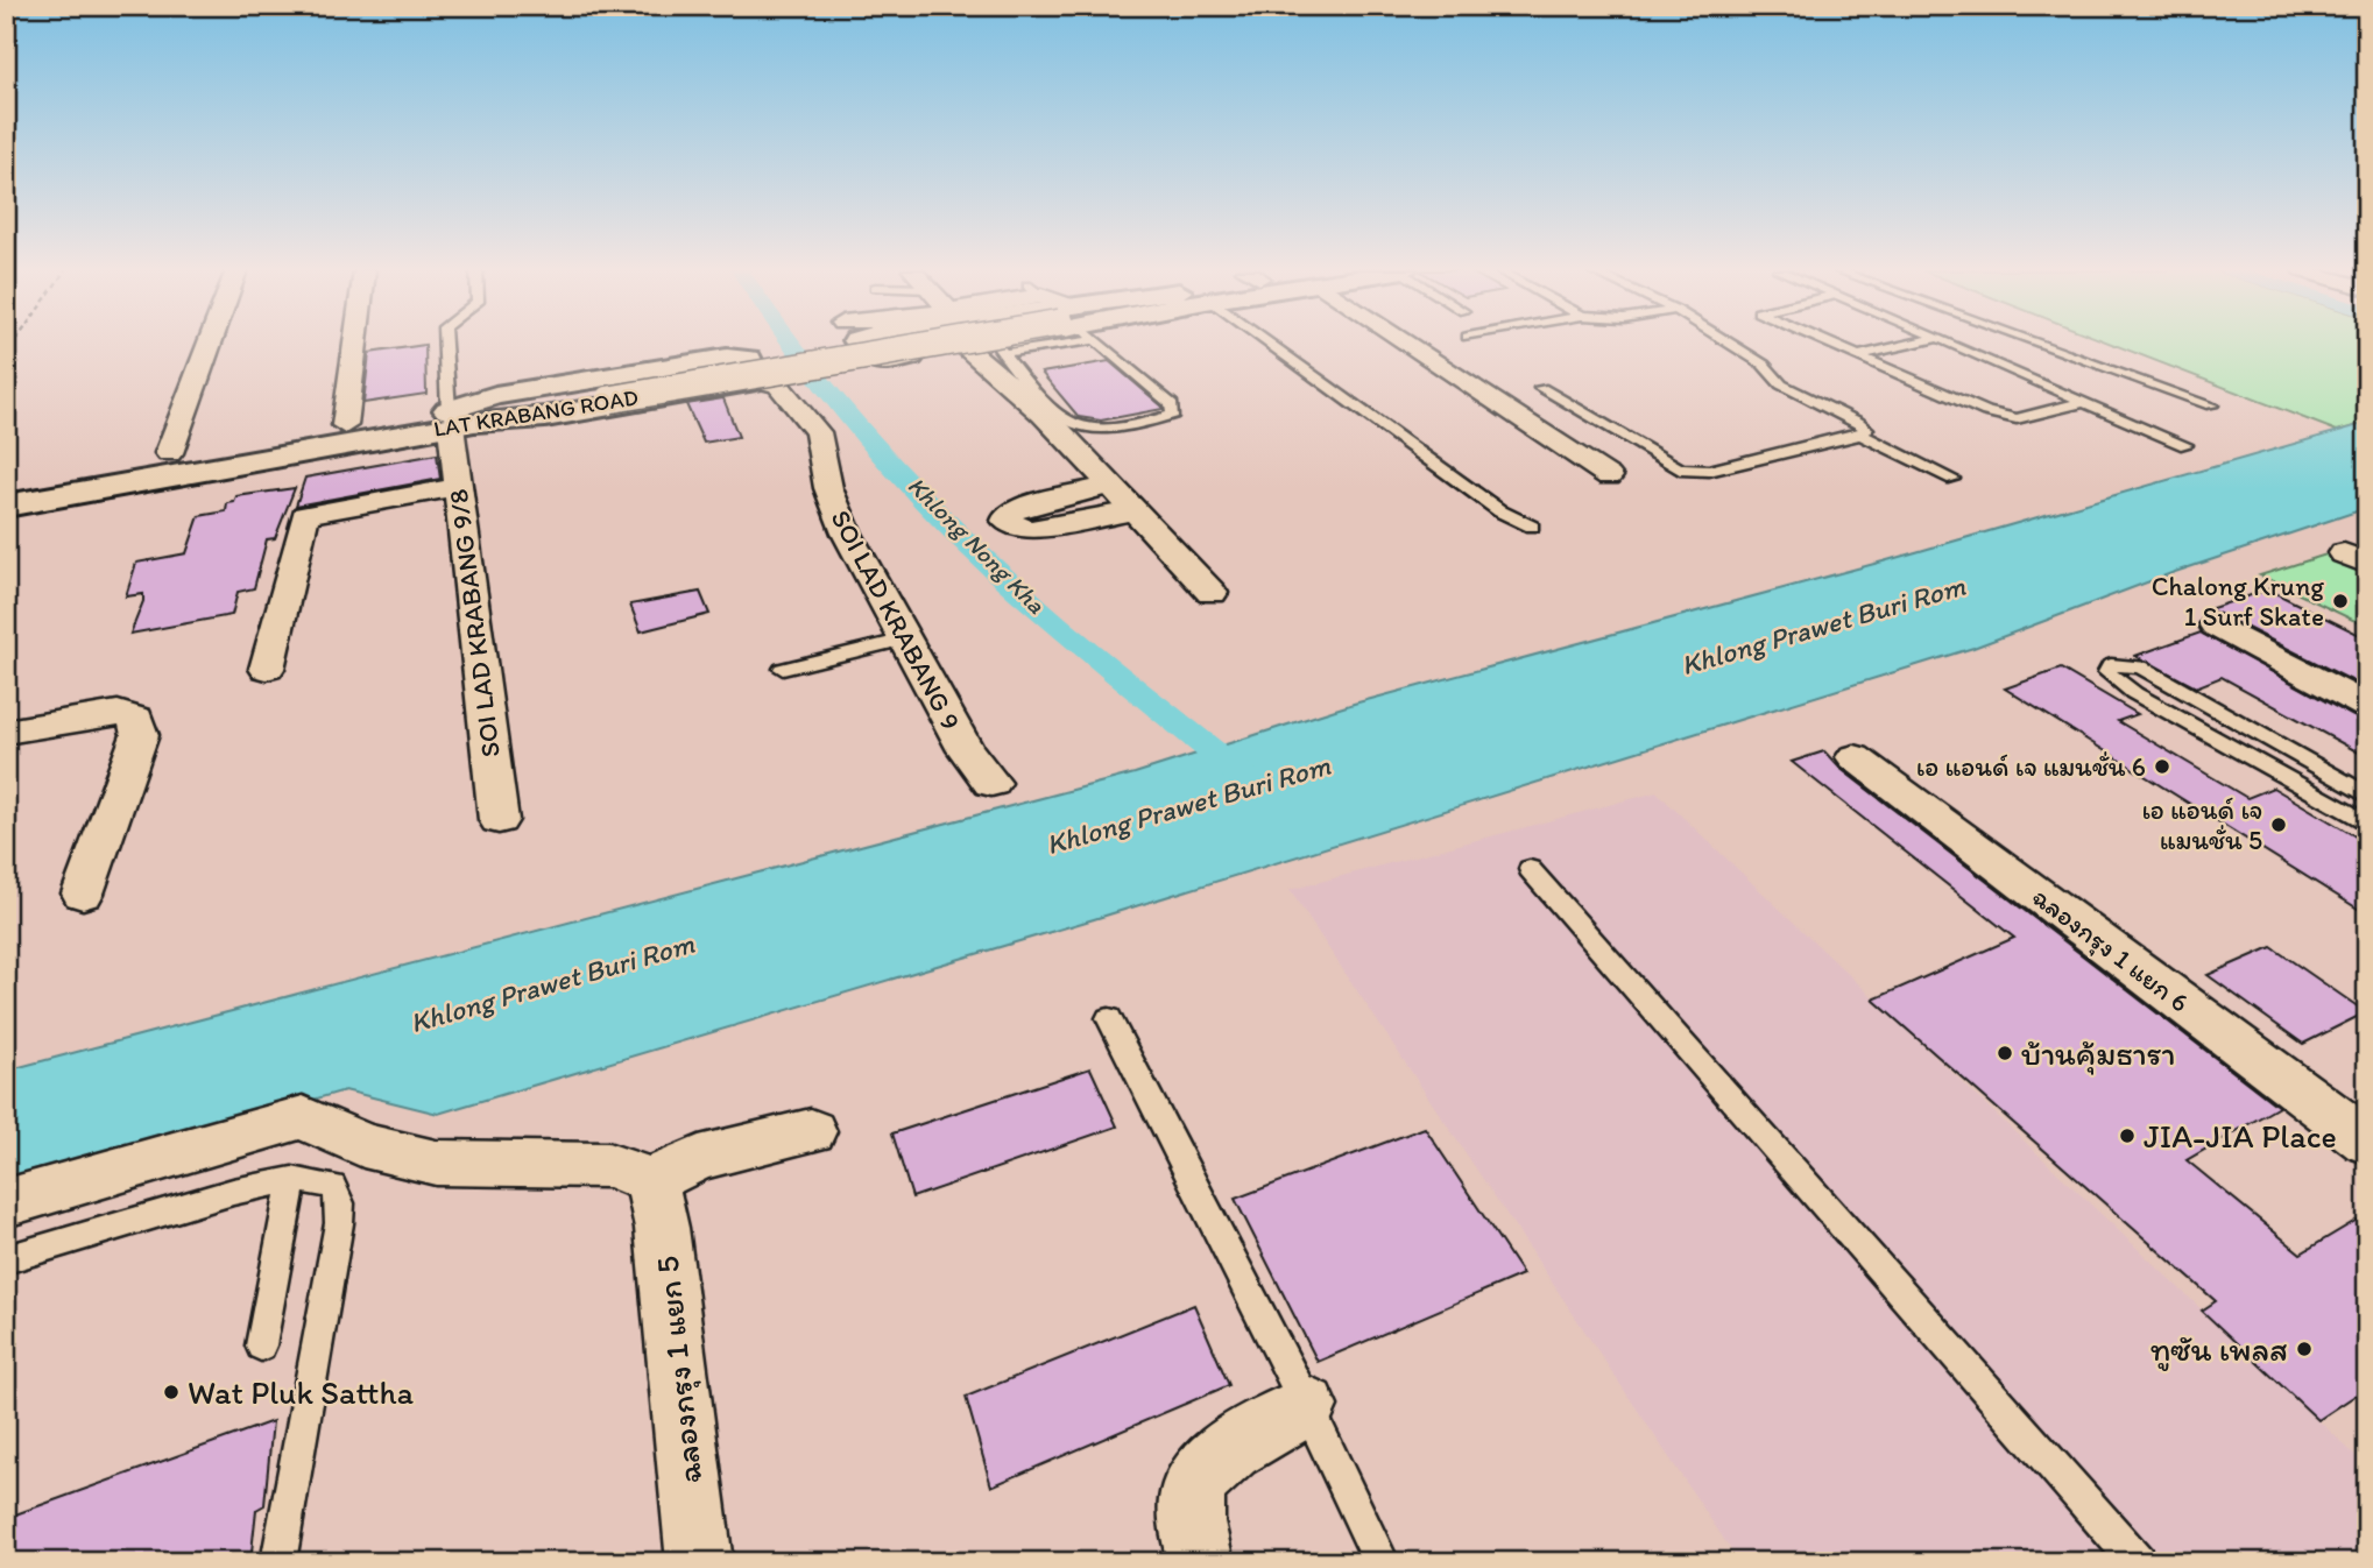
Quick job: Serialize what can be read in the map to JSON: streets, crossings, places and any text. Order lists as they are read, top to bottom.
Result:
{
  "streets": {
    "main road": ["LAT KRABANG ROAD"],
    "street": [
      "SOI LAD KRABANG 9",
      "SOI LAD KRABANG 9/8",
      "ฉลองกรุง 1 แยก 6",
      "ฉลองกรุง 1 แยก 5"
    ]
  },
  "crossings": [
    ["LAT KRABANG ROAD", "SOI LAD KRABANG 9/8"]
  ],
  "water": ["Khlong Nong Kha", "Khlong Prawet Buri Rom"],
  "places": [
    "Chalong Krung 1 Surf Skate",
    "เอ แอนด์ เจ แมนชั่น 6",
    "เอ แอนด์ เจ แมนชั่น 5",
    "บ้านคุ้มธารา",
    "JIA-JIA Place",
    "ทูซัน เพลส",
    "Wat Pluk Sattha"
  ]
}
